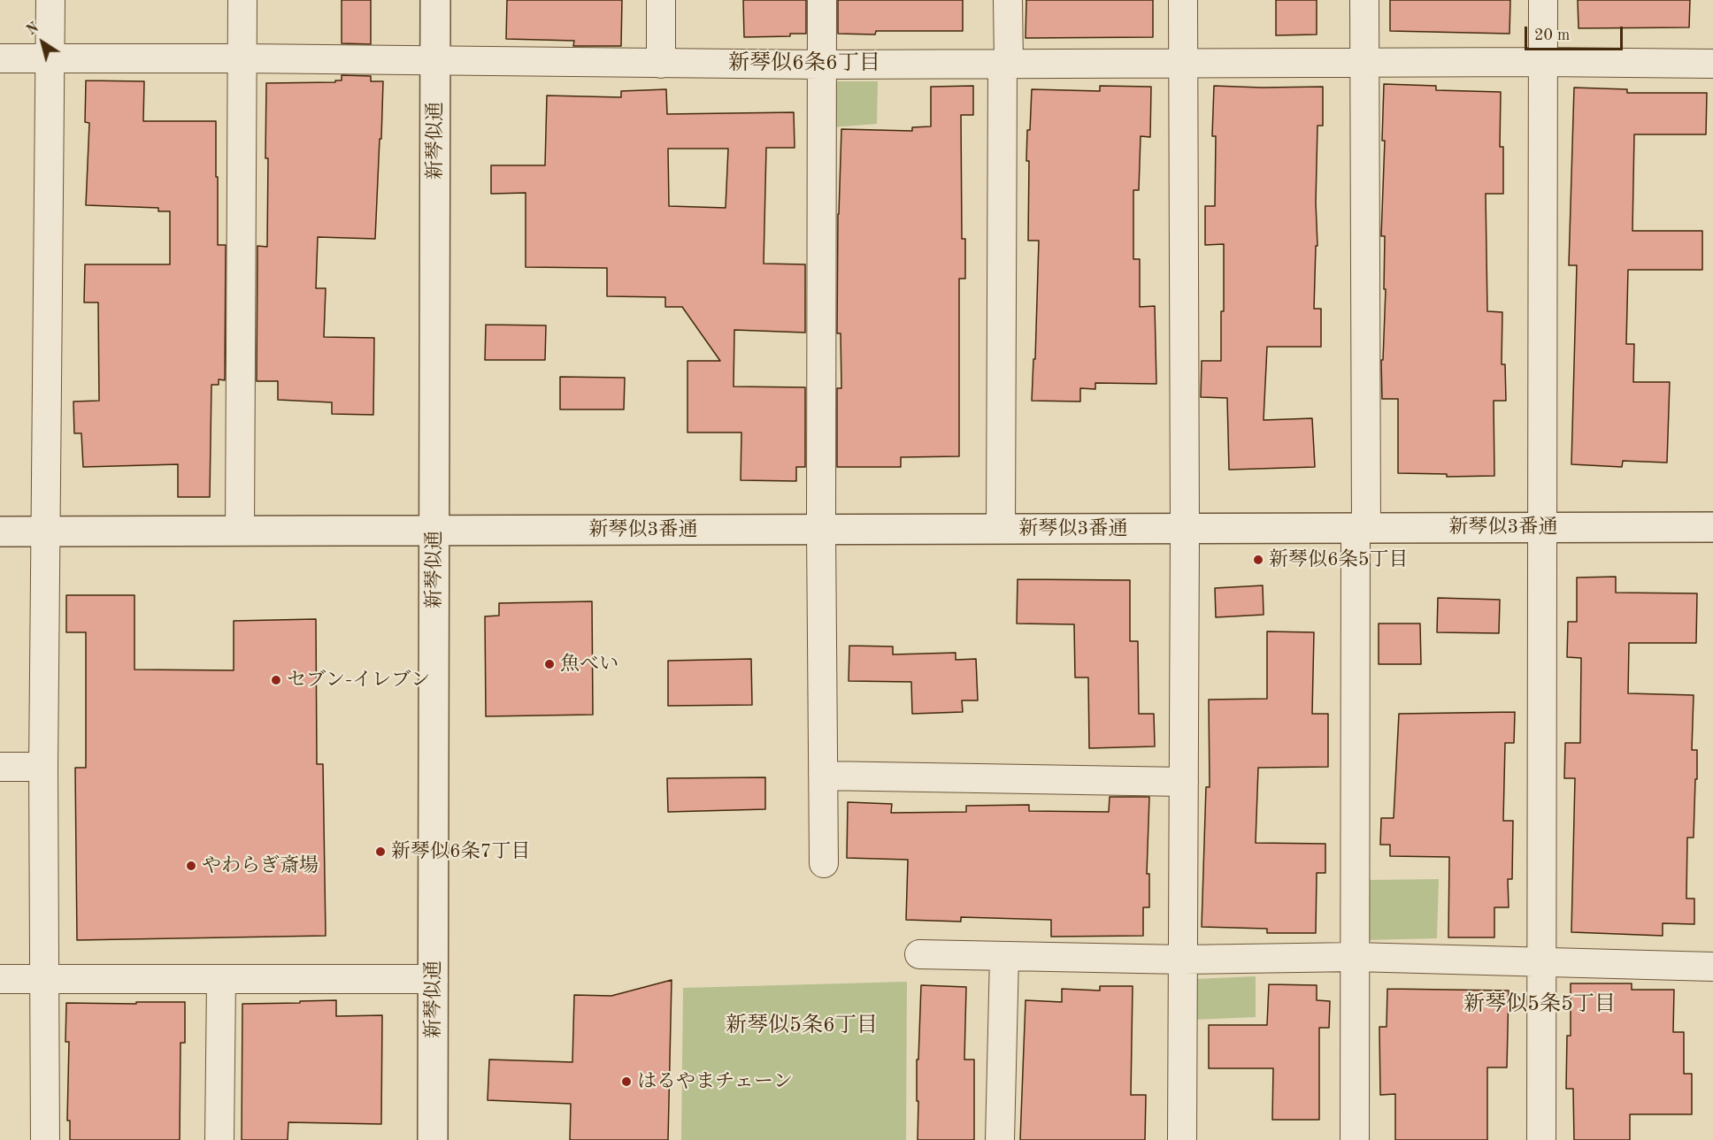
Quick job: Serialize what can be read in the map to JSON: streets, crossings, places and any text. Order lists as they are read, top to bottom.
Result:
{
  "streets": {
    "street": ["新琴似通", "新琴似3番通"]
  },
  "crossings": [
    ["新琴似通", "新琴似3番通"]
  ],
  "districts": ["新琴似6条6丁目", "新琴似5条5丁目", "新琴似5条6丁目"],
  "places": [
    "新琴似6条5丁目",
    "魚べい",
    "セブン-イレブン",
    "新琴似6条7丁目",
    "やわらぎ斎場",
    "はるやまチェーン"
  ],
  "scale_bar": "20 m",
  "north": "top left"
}
